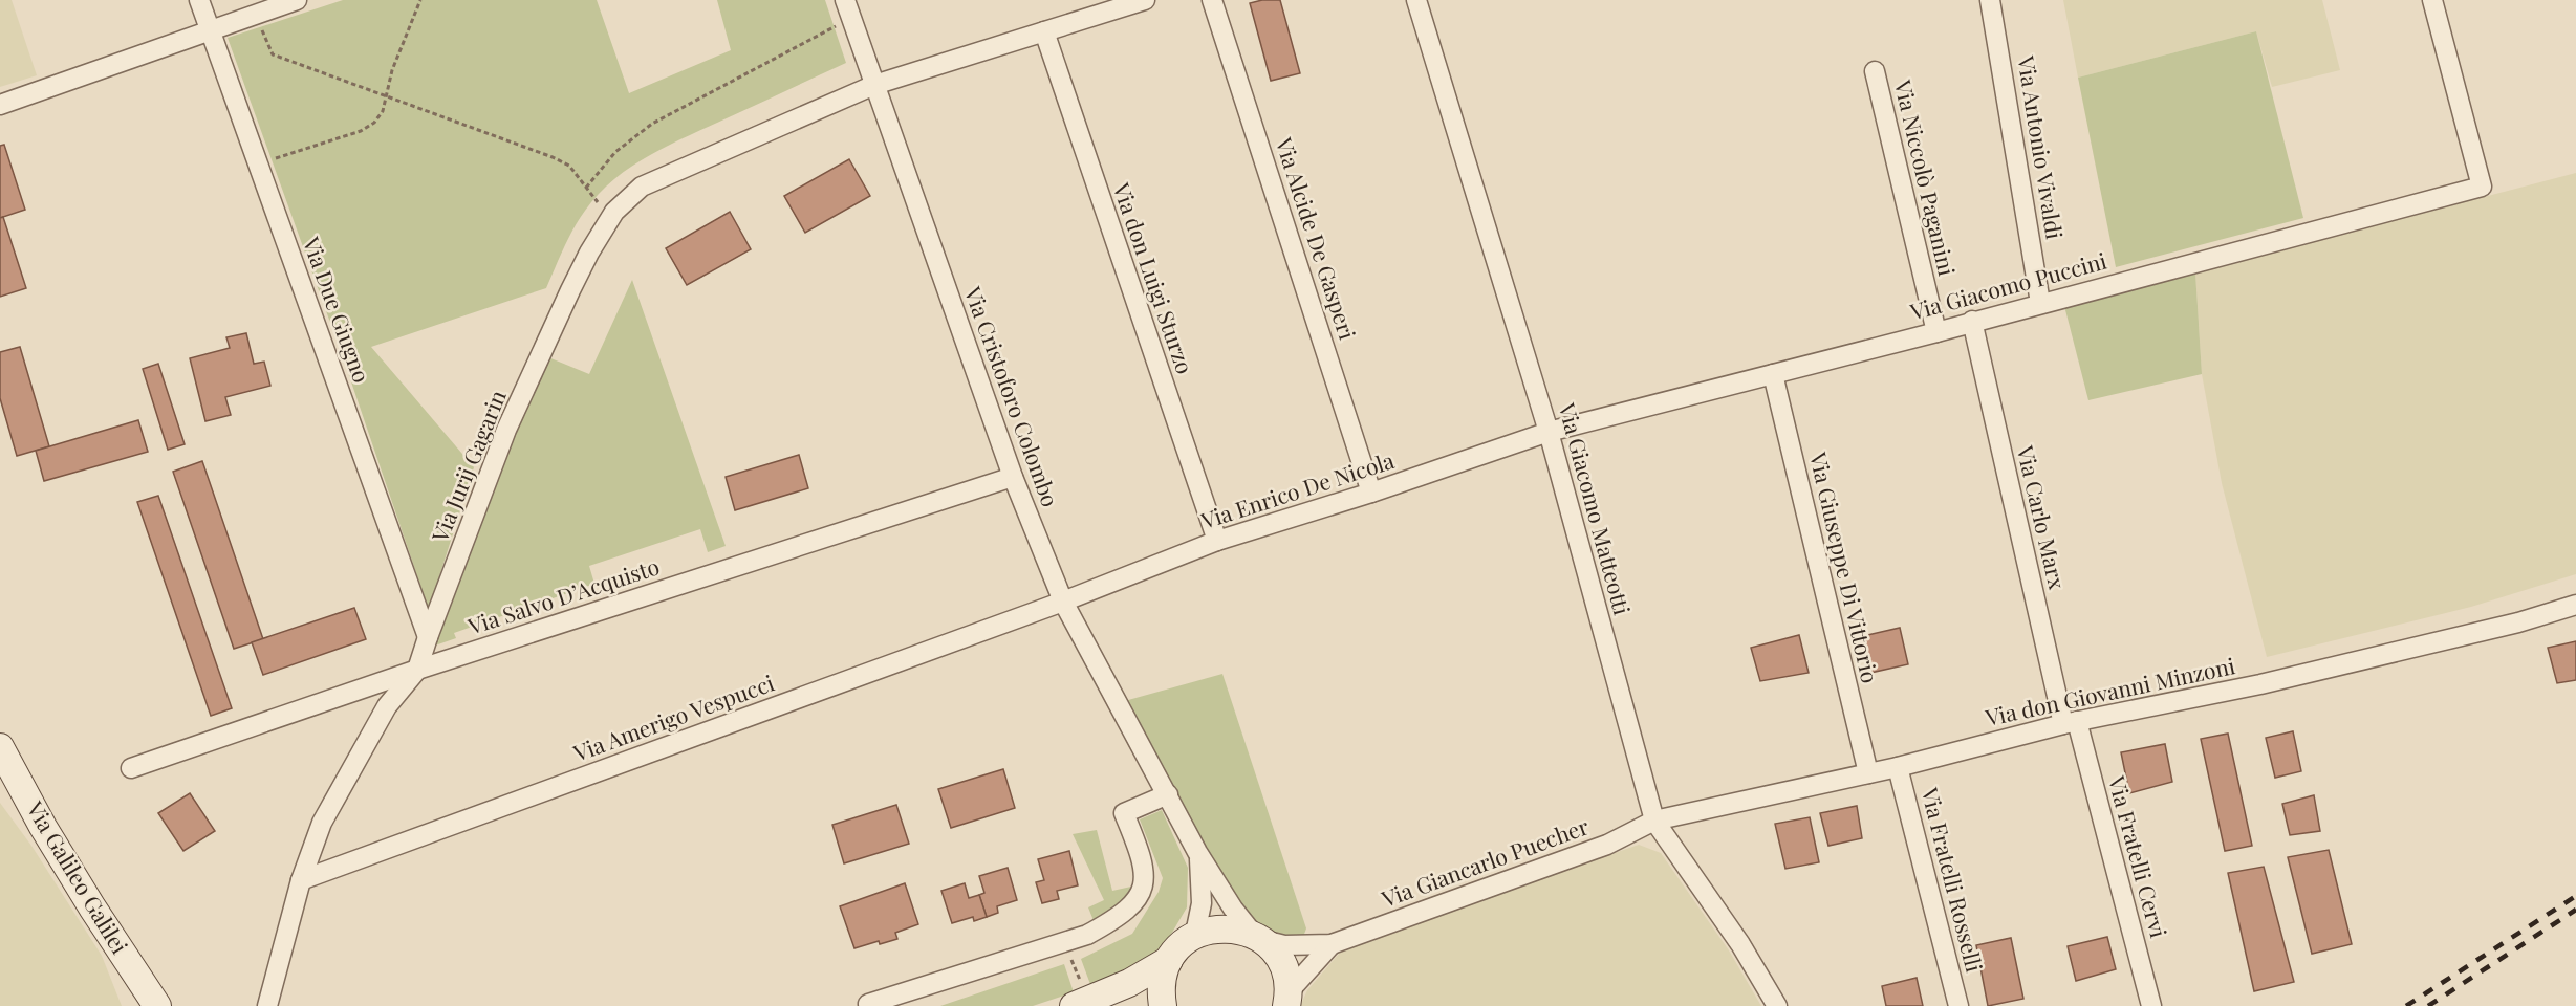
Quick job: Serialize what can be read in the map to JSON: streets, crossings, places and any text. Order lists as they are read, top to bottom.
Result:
{
  "streets": {
    "street": [
      "Via Antonio Vivaldi",
      "Via Niccolò Paganini",
      "Via Alcide De Gasperi",
      "Via don Luigi Sturzo",
      "Via Giacomo Puccini",
      "Via Due Giugno",
      "Via Cristoforo Colombo",
      "Via Jurij Gagarin",
      "Via Enrico De Nicola",
      "Via Giacomo Matteotti",
      "Via Carlo Marx",
      "Via Giuseppe Di Vittorio",
      "Via Salvo D’Acquisto",
      "Via don Giovanni Minzoni",
      "Via Amerigo Vespucci",
      "Via Fratelli Cervi",
      "Via Giancarlo Puecher",
      "Via Galileo Galilei",
      "Via Fratelli Rosselli"
    ]
  },
  "crossings": [
    ["Via Antonio Vivaldi", "Via Giacomo Puccini"],
    ["Via Niccolò Paganini", "Via Giacomo Puccini"],
    ["Via Alcide De Gasperi", "Via Enrico De Nicola"],
    ["Via don Luigi Sturzo", "Via Jurij Gagarin"],
    ["Via don Luigi Sturzo", "Via Enrico De Nicola"],
    ["Via Giacomo Puccini", "Via Enrico De Nicola"],
    ["Via Giacomo Puccini", "Via Giacomo Matteotti"],
    ["Via Giacomo Puccini", "Via Carlo Marx"],
    ["Via Giacomo Puccini", "Via Giuseppe Di Vittorio"],
    ["Via Due Giugno", "Via Jurij Gagarin"],
    ["Via Cristoforo Colombo", "Via Jurij Gagarin"],
    ["Via Cristoforo Colombo", "Via Enrico De Nicola"],
    ["Via Cristoforo Colombo", "Via Salvo D’Acquisto"],
    ["Via Cristoforo Colombo", "Via Amerigo Vespucci"],
    ["Via Cristoforo Colombo", "Via Giancarlo Puecher"],
    ["Via Jurij Gagarin", "Via Salvo D’Acquisto"],
    ["Via Jurij Gagarin", "Via Amerigo Vespucci"],
    ["Via Enrico De Nicola", "Via Giacomo Matteotti"],
    ["Via Enrico De Nicola", "Via Amerigo Vespucci"],
    ["Via Giacomo Matteotti", "Via don Giovanni Minzoni"],
    ["Via Giacomo Matteotti", "Via Giancarlo Puecher"],
    ["Via Carlo Marx", "Via don Giovanni Minzoni"],
    ["Via Carlo Marx", "Via Fratelli Cervi"],
    ["Via Giuseppe Di Vittorio", "Via don Giovanni Minzoni"],
    ["Via don Giovanni Minzoni", "Via Fratelli Cervi"],
    ["Via don Giovanni Minzoni", "Via Giancarlo Puecher"],
    ["Via don Giovanni Minzoni", "Via Fratelli Rosselli"]
  ]
}
